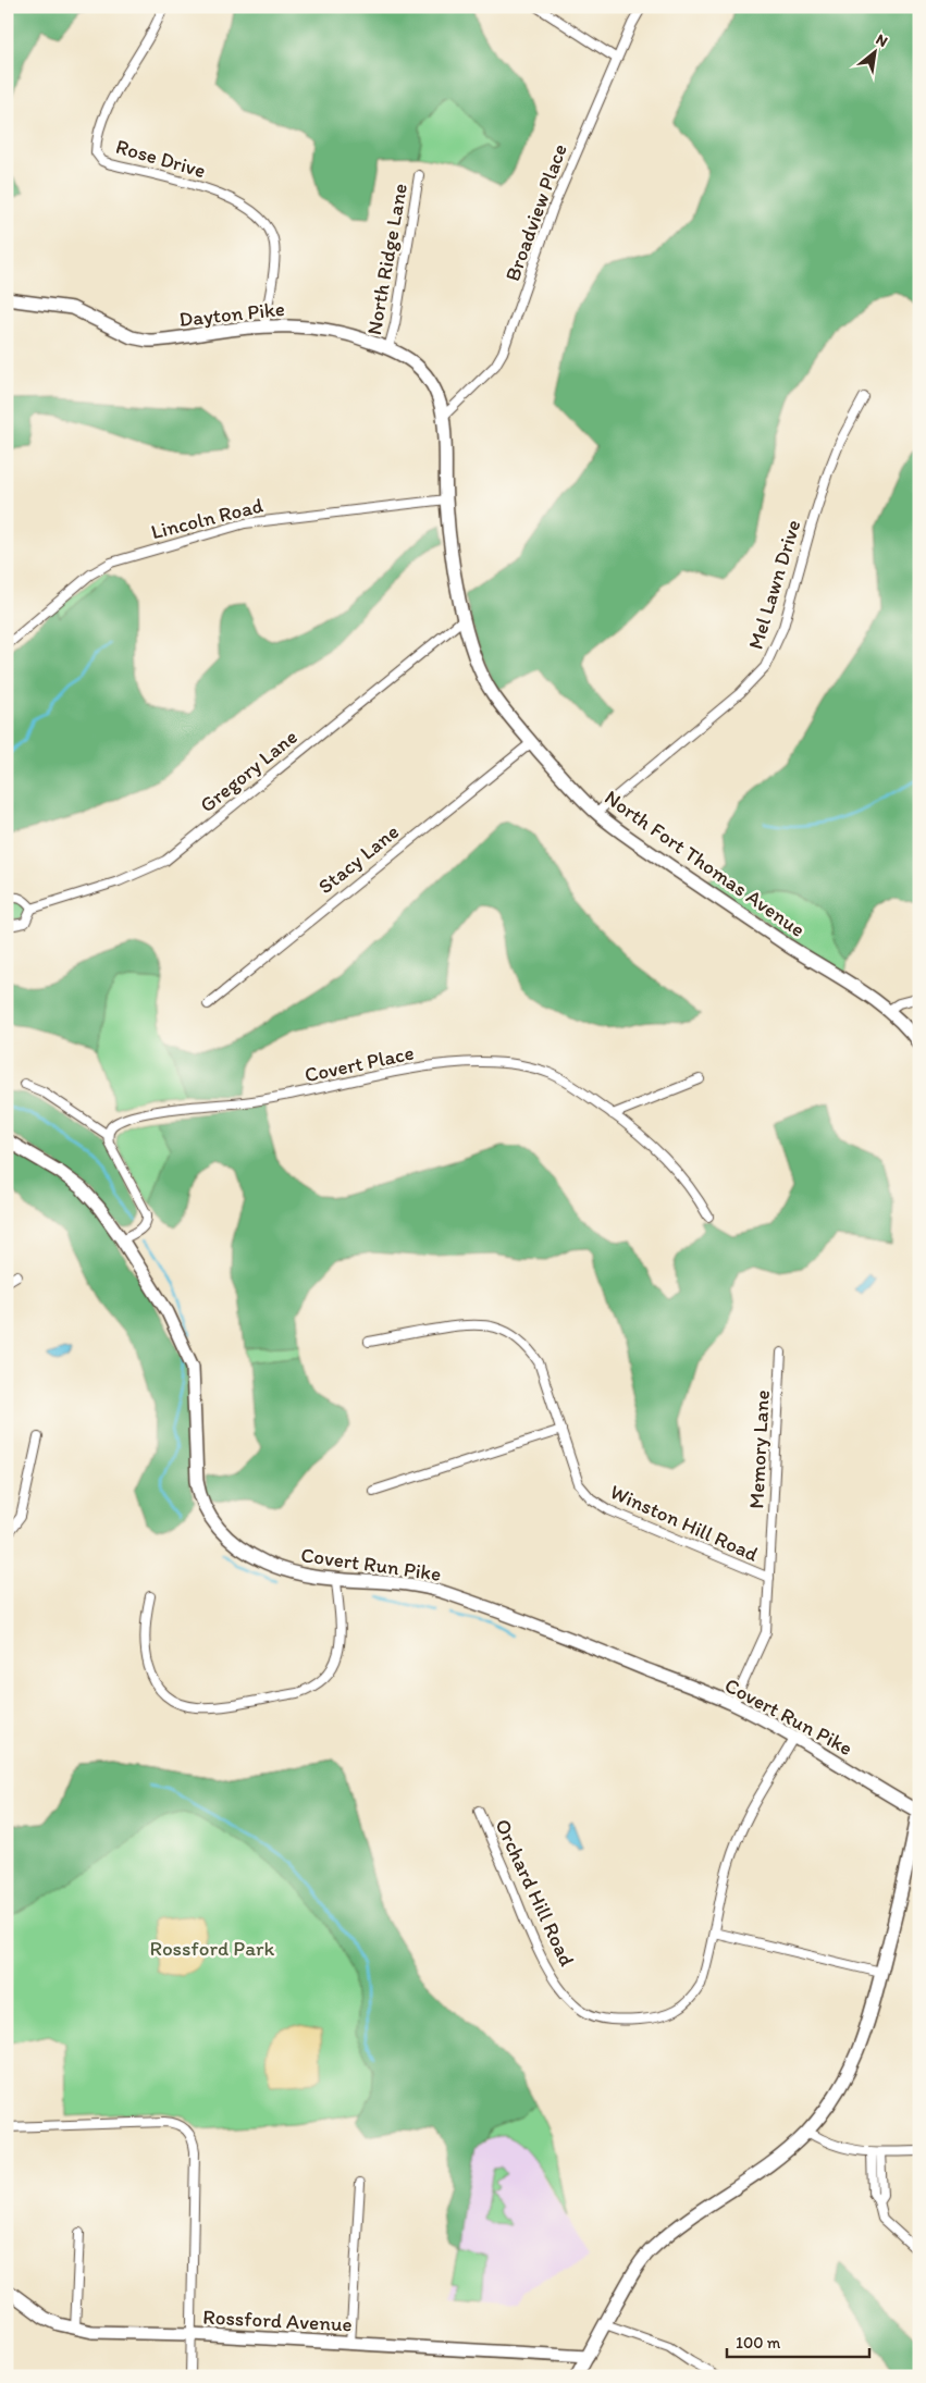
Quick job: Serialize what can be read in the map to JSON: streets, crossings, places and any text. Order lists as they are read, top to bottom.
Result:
{
  "streets": {
    "street": [
      "Rose Drive",
      "Broadview Place",
      "North Ridge Lane",
      "Dayton Pike",
      "Lincoln Road",
      "Mel Lawn Drive",
      "Gregory Lane",
      "Stacy Lane",
      "North Fort Thomas Avenue",
      "Covert Place",
      "Memory Lane",
      "Winston Hill Road",
      "Covert Run Pike",
      "Orchard Hill Road",
      "Rossford Avenue"
    ]
  },
  "crossings": [
    ["Rose Drive", "Dayton Pike"],
    ["Broadview Place", "Dayton Pike"],
    ["North Ridge Lane", "Dayton Pike"],
    ["Dayton Pike", "Lincoln Road"],
    ["Dayton Pike", "North Fort Thomas Avenue"],
    ["Lincoln Road", "North Fort Thomas Avenue"],
    ["Mel Lawn Drive", "North Fort Thomas Avenue"],
    ["Gregory Lane", "North Fort Thomas Avenue"],
    ["Stacy Lane", "North Fort Thomas Avenue"],
    ["Memory Lane", "Winston Hill Road"],
    ["Memory Lane", "Covert Run Pike"],
    ["Covert Run Pike", "Orchard Hill Road"]
  ],
  "parks": ["Rossford Park"],
  "scale_bar": "100 m",
  "north": "top right"
}
